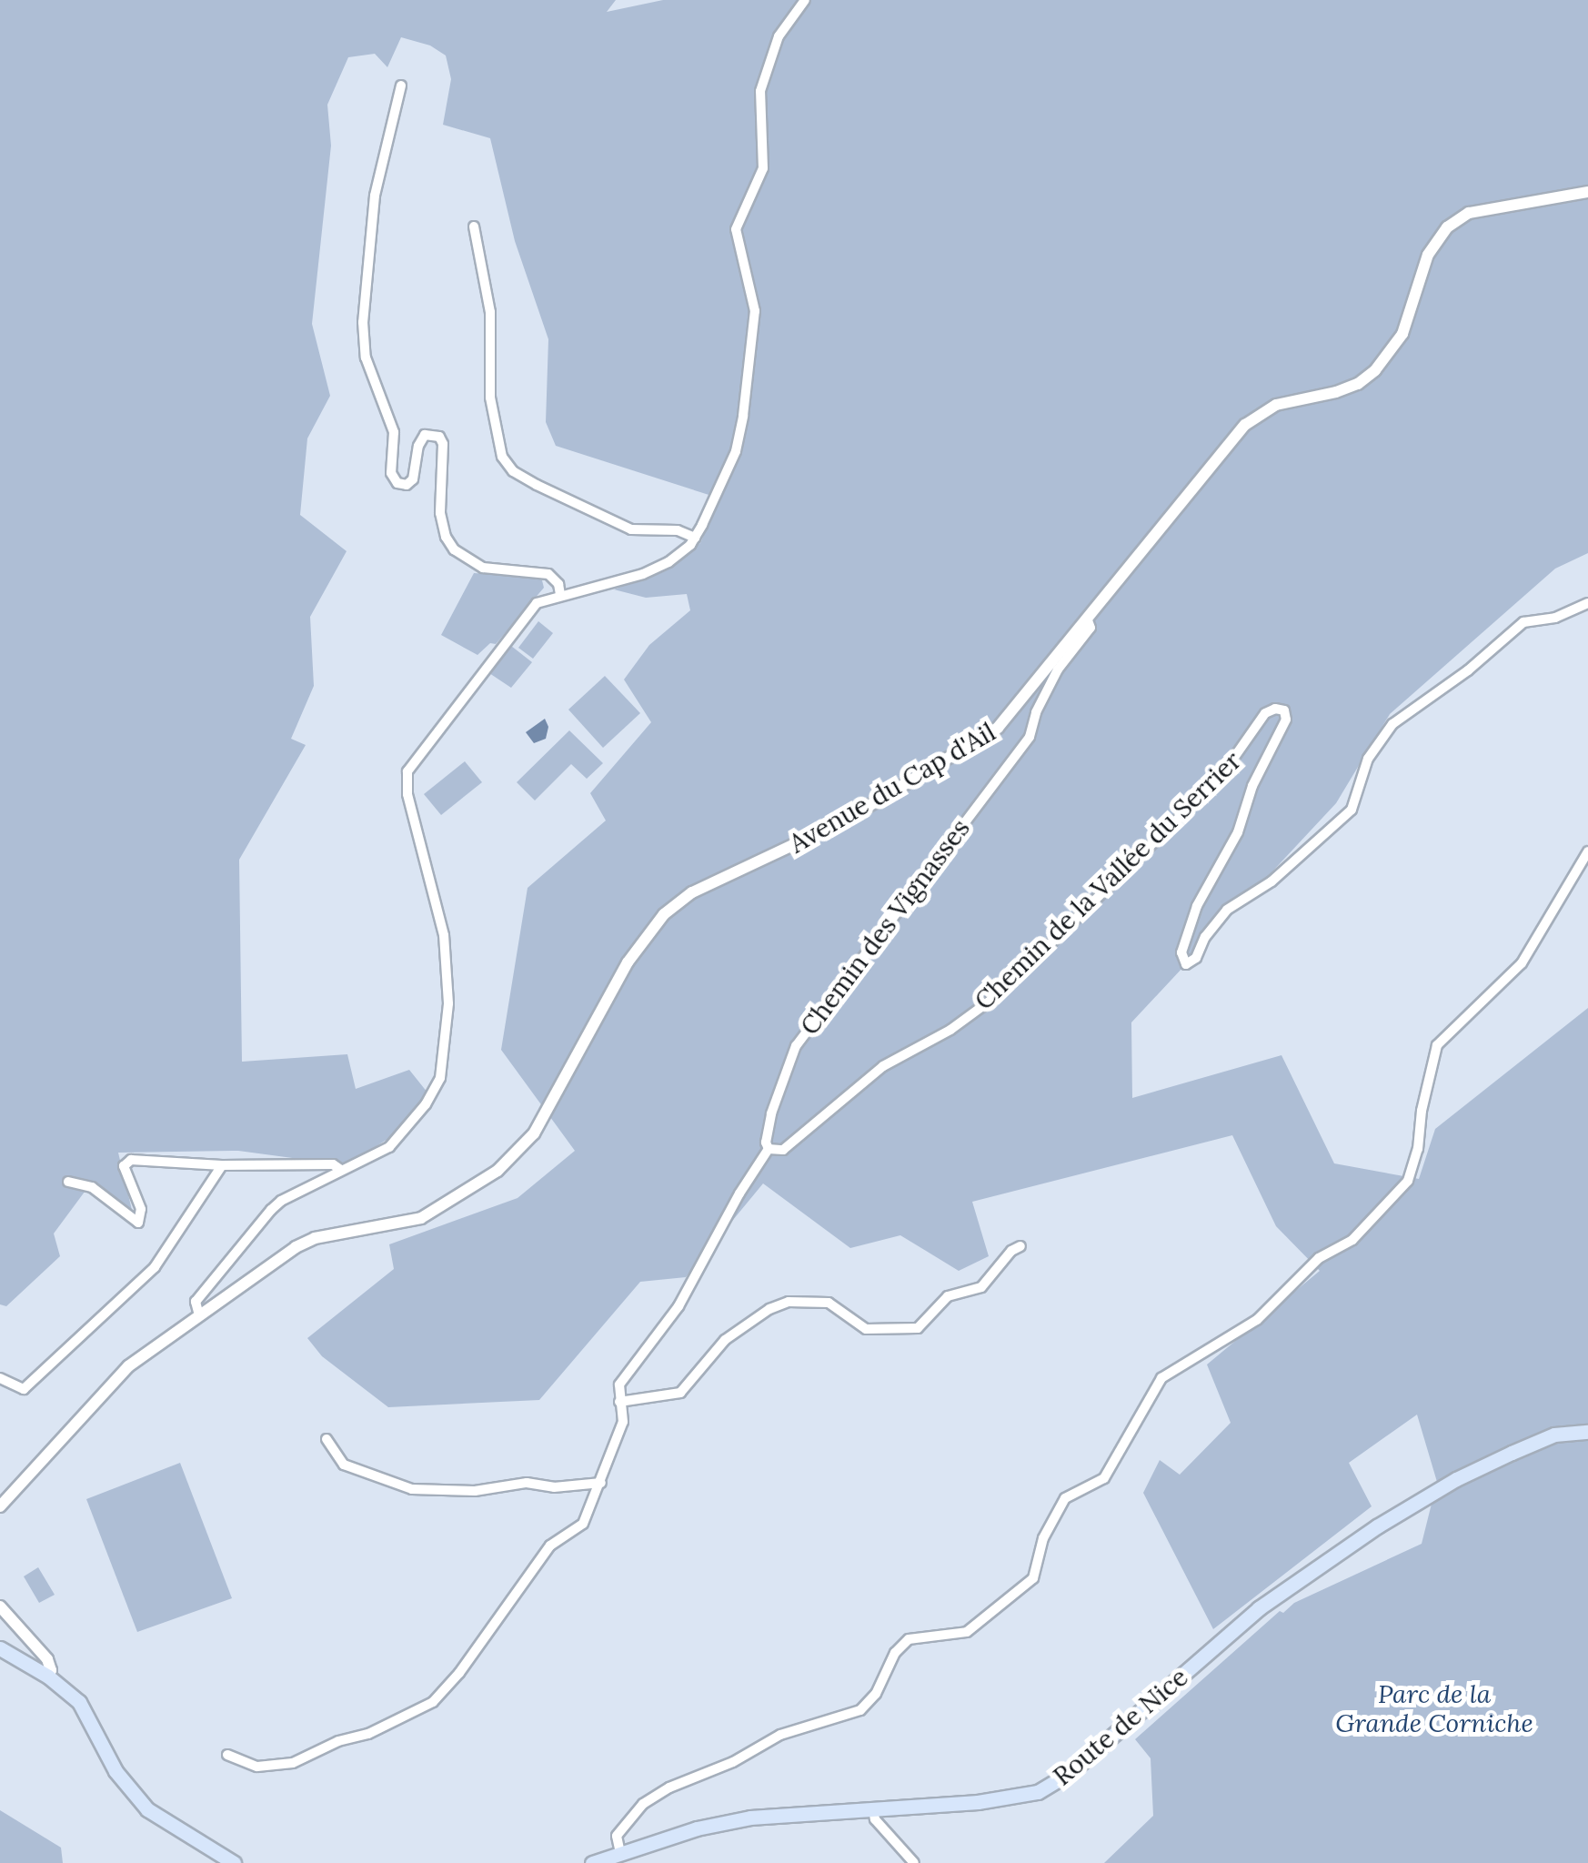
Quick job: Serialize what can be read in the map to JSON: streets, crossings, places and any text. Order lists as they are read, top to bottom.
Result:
{
  "streets": {
    "main road": ["Route de Nice"],
    "street": ["Avenue du Cap d'Ail", "Chemin de la Vallée du Serrier", "Chemin des Vignasses"]
  },
  "crossings": [
    ["Avenue du Cap d'Ail", "Chemin des Vignasses"],
    ["Chemin de la Vallée du Serrier", "Chemin des Vignasses"]
  ],
  "parks": ["Parc de la Grande Corniche"]
}
